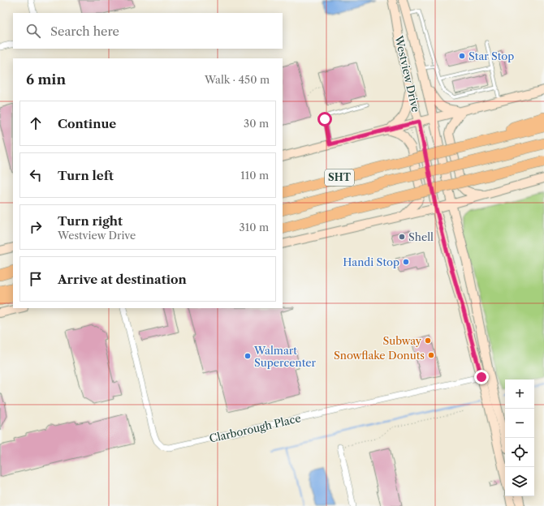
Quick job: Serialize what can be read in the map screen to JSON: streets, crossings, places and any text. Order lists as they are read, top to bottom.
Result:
{
  "streets": {
    "highway": ["SHT"],
    "main road": ["Westview Drive"],
    "street": ["Clarborough Place"]
  },
  "crossings": [
    ["Westview Drive", "Clarborough Place"]
  ],
  "places": [
    "Star Stop",
    "Shell",
    "Handi Stop",
    "Subway",
    "Snowflake Donuts",
    "Walmart Supercenter"
  ],
  "page": {
    "search": "Search here",
    "heading": ["6 min", "Walk · 450 m"],
    "list": [
      ["Continue", "30 m"],
      ["Turn left", "110 m"],
      ["Turn right", "Westview Drive", "310 m"],
      "Arrive at destination"
    ],
    "map_buttons": ["+", "−"]
  }
}
